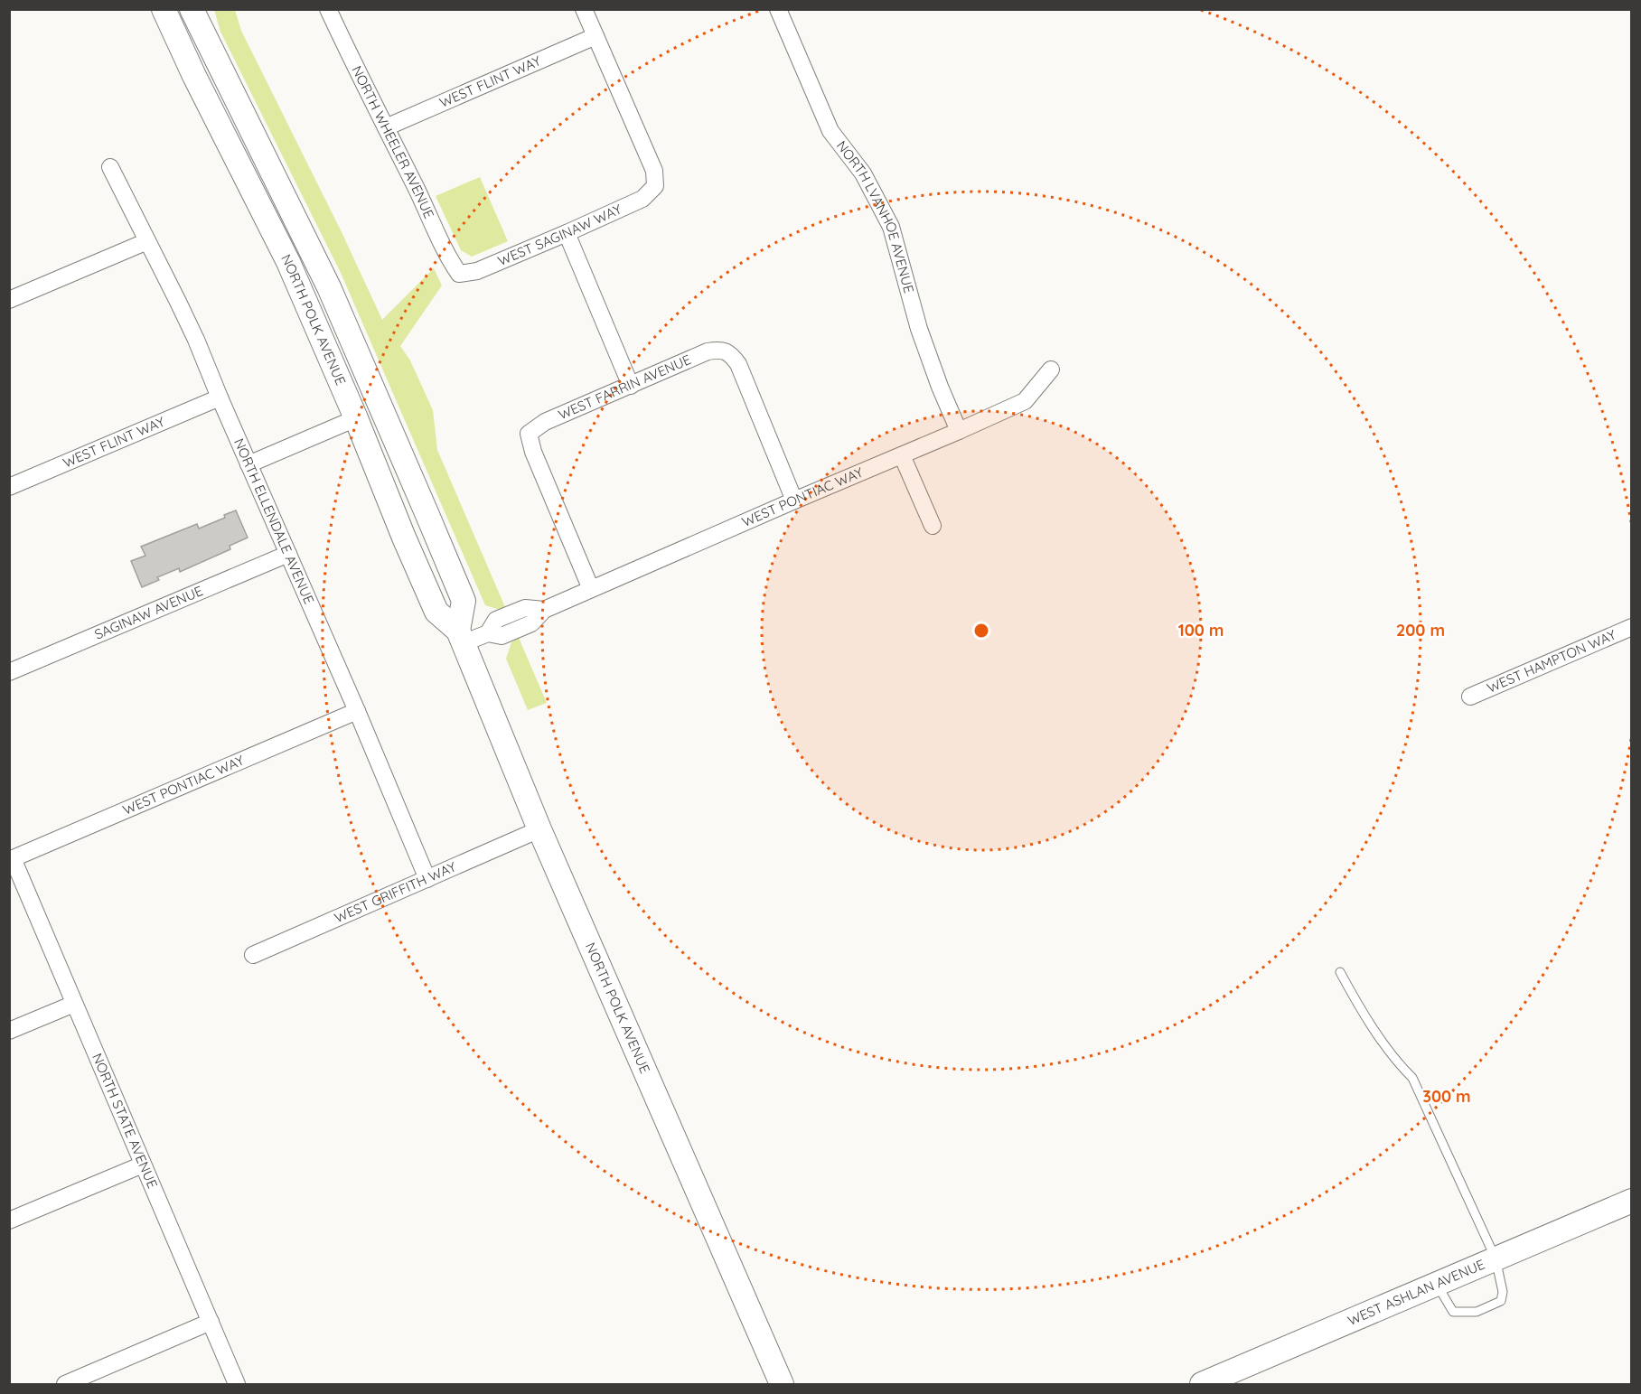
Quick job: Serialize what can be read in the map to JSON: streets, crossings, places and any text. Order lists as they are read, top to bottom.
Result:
{
  "streets": {
    "main road": ["NORTH POLK AVENUE", "WEST ASHLAN AVENUE"],
    "street": [
      "WEST FLINT WAY",
      "NORTH WHEELER AVENUE",
      "NORTH LVANHOE AVENUE",
      "WEST SAGINAW WAY",
      "WEST FARRIN AVENUE",
      "WEST PONTIAC WAY",
      "NORTH ELLENDALE AVENUE",
      "SAGINAW AVENUE",
      "WEST HAMPTON WAY",
      "WEST GRIFFITH WAY",
      "NORTH STATE AVENUE"
    ]
  },
  "crossings": [
    ["WEST FLINT WAY", "NORTH WHEELER AVENUE"],
    ["WEST FLINT WAY", "WEST SAGINAW WAY"],
    ["WEST FLINT WAY", "NORTH ELLENDALE AVENUE"],
    ["NORTH WHEELER AVENUE", "WEST SAGINAW WAY"],
    ["NORTH LVANHOE AVENUE", "WEST PONTIAC WAY"],
    ["NORTH POLK AVENUE", "WEST PONTIAC WAY"],
    ["NORTH POLK AVENUE", "WEST GRIFFITH WAY"],
    ["WEST FARRIN AVENUE", "WEST PONTIAC WAY"],
    ["WEST PONTIAC WAY", "NORTH ELLENDALE AVENUE"],
    ["WEST PONTIAC WAY", "NORTH STATE AVENUE"],
    ["NORTH ELLENDALE AVENUE", "SAGINAW AVENUE"],
    ["NORTH ELLENDALE AVENUE", "WEST GRIFFITH WAY"]
  ],
  "rings": ["100 m", "200 m", "300 m"]
}
